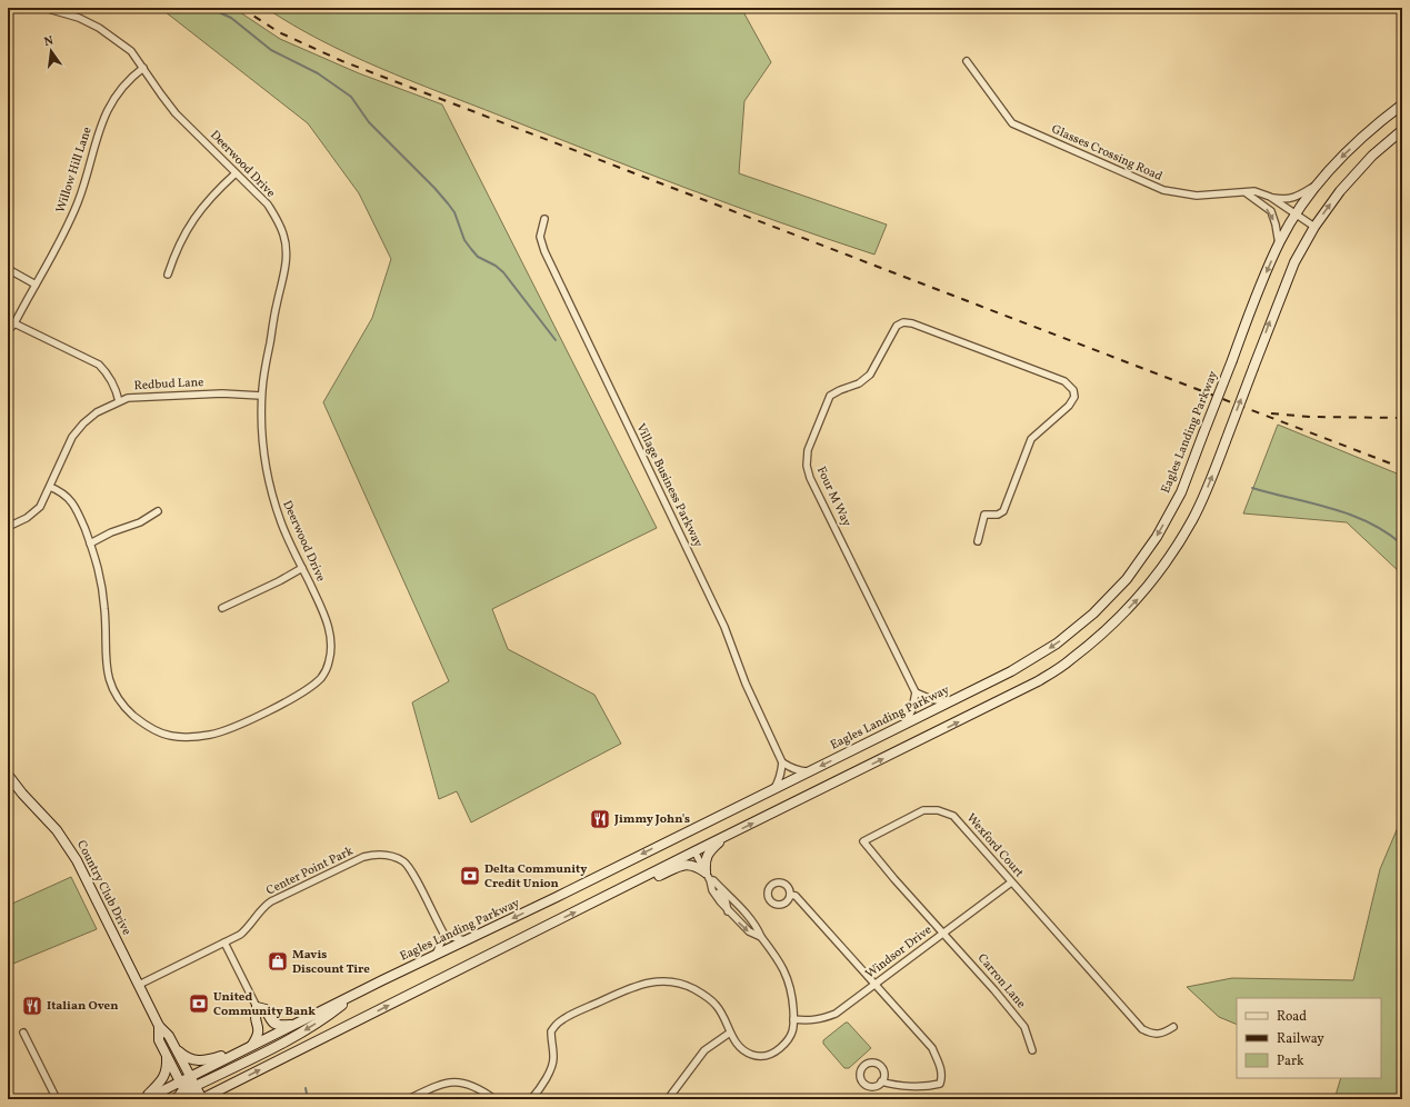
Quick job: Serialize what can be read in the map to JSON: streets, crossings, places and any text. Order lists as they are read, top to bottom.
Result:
{
  "streets": {
    "main road": ["Eagles Landing Parkway", "Country Club Drive"],
    "street": [
      "Glasses Crossing Road",
      "Deerwood Drive",
      "Willow Hill Lane",
      "Redbud Lane",
      "Village Business Parkway",
      "Four M Way",
      "Wexford Court",
      "Center Point Park",
      "Windsor Drive",
      "Carron Lane"
    ]
  },
  "crossings": [
    ["Glasses Crossing Road", "Eagles Landing Parkway"],
    ["Deerwood Drive", "Willow Hill Lane"],
    ["Deerwood Drive", "Redbud Lane"],
    ["Eagles Landing Parkway", "Country Club Drive"],
    ["Wexford Court", "Windsor Drive"],
    ["Wexford Court", "Carron Lane"],
    ["Center Point Park", "Country Club Drive"],
    ["Windsor Drive", "Carron Lane"]
  ],
  "places": {
    "restaurant": ["Jimmy John's", "Italian Oven"],
    "bank": ["Delta Community Credit Union", "United Community Bank"],
    "shop": ["Mavis Discount Tire"]
  },
  "legend": ["Road", "Railway", "Park"],
  "north": "top"
}
